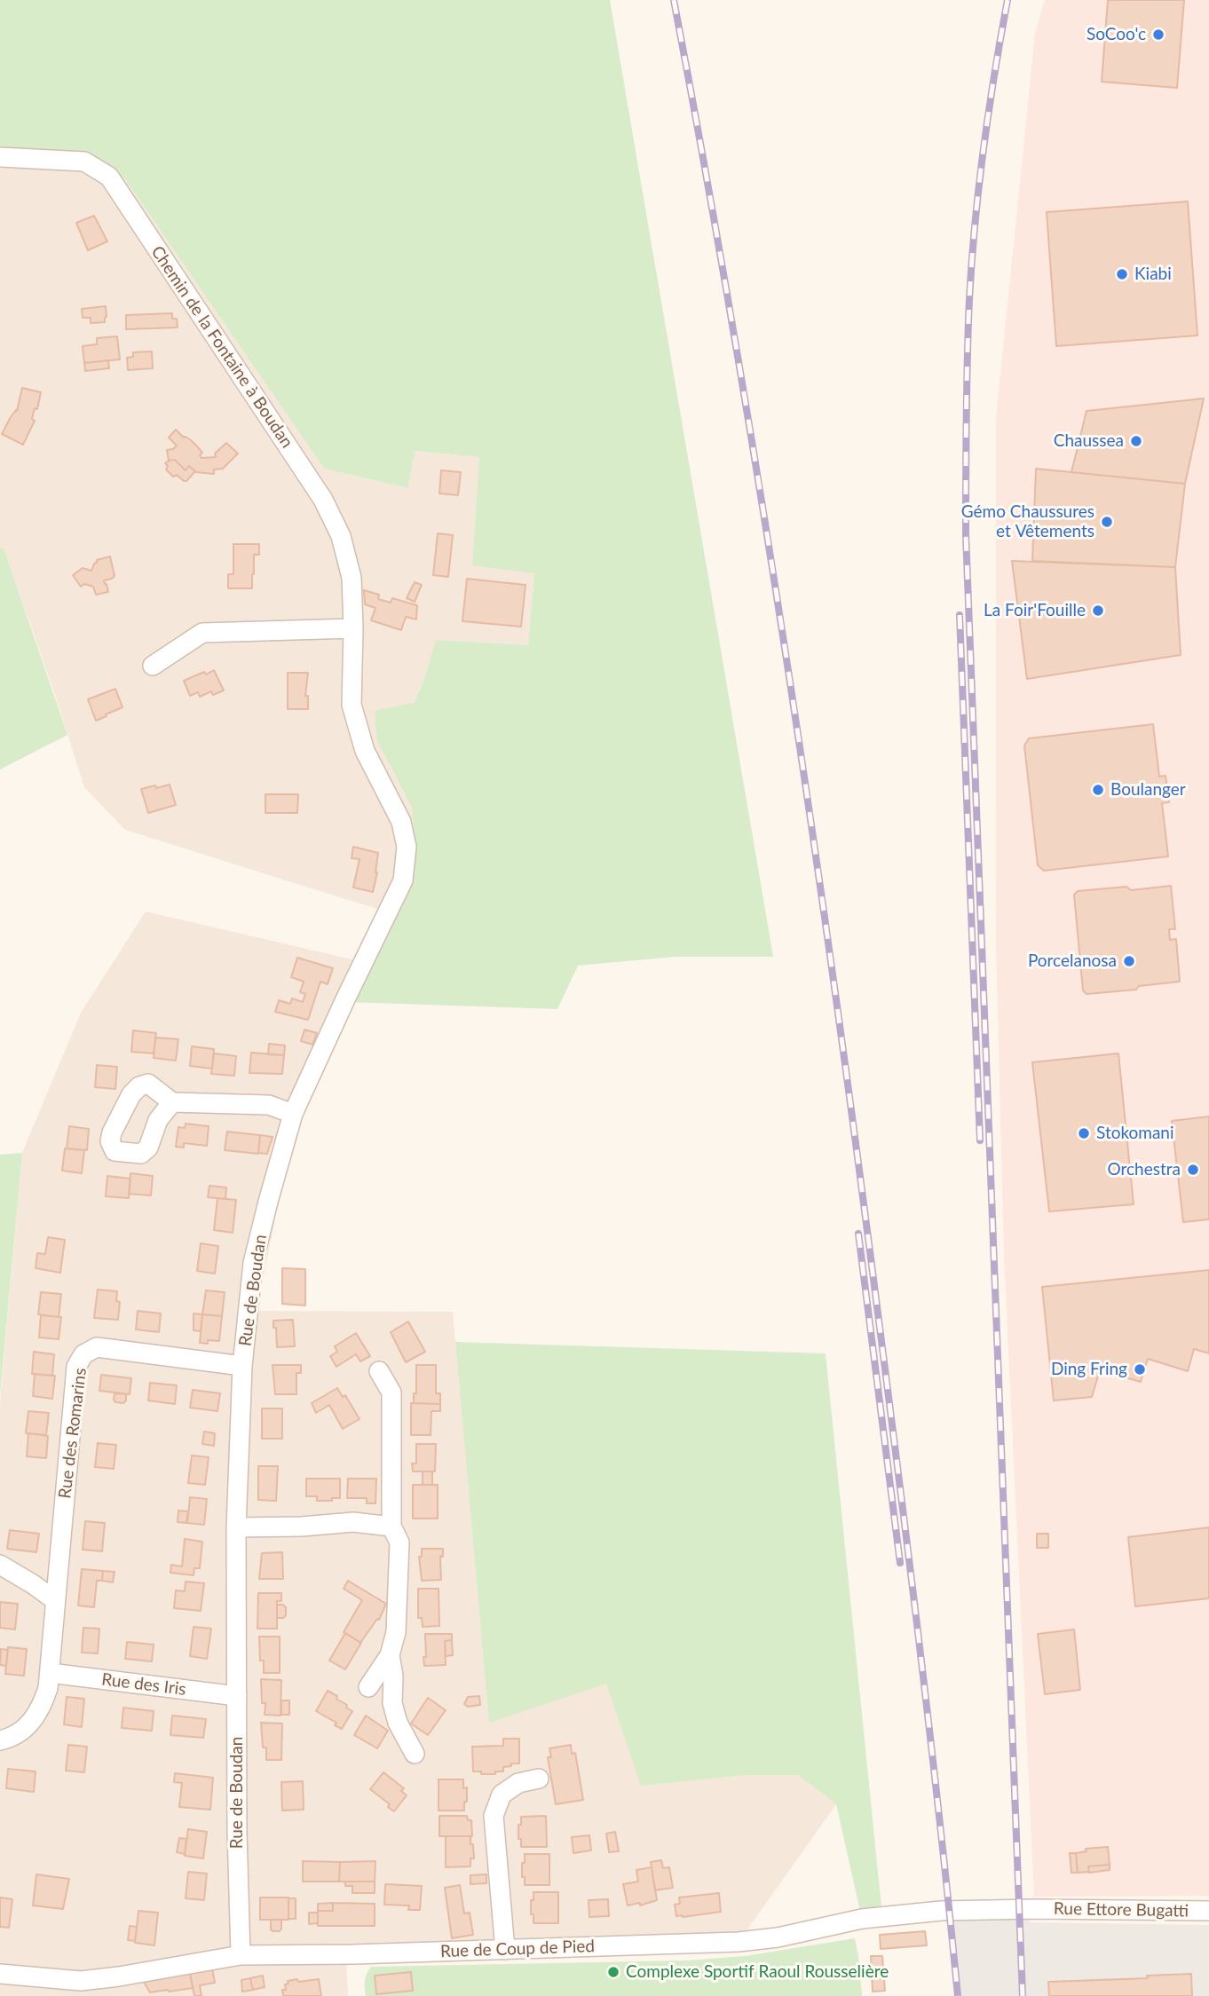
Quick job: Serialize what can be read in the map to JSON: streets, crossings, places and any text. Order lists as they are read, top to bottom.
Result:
{
  "streets": {
    "street": [
      "Chemin de la Fontaine à Boudan",
      "Rue de Boudan",
      "Rue des Romarins",
      "Rue des Iris",
      "Rue Ettore Bugatti",
      "Rue de Coup de Pied"
    ]
  },
  "crossings": [
    ["Chemin de la Fontaine à Boudan", "Rue de Boudan"],
    ["Rue de Boudan", "Rue des Romarins"],
    ["Rue de Boudan", "Rue des Iris"],
    ["Rue de Boudan", "Rue de Coup de Pied"],
    ["Rue des Romarins", "Rue des Iris"],
    ["Rue Ettore Bugatti", "Rue de Coup de Pied"]
  ],
  "places": [
    "SoCoo'c",
    "Kiabi",
    "Chaussea",
    "Gémo Chaussures et Vêtements",
    "La Foir'Fouille",
    "Boulanger",
    "Porcelanosa",
    "Stokomani",
    "Orchestra",
    "Ding Fring",
    "Complexe Sportif Raoul Rousselière"
  ]
}
